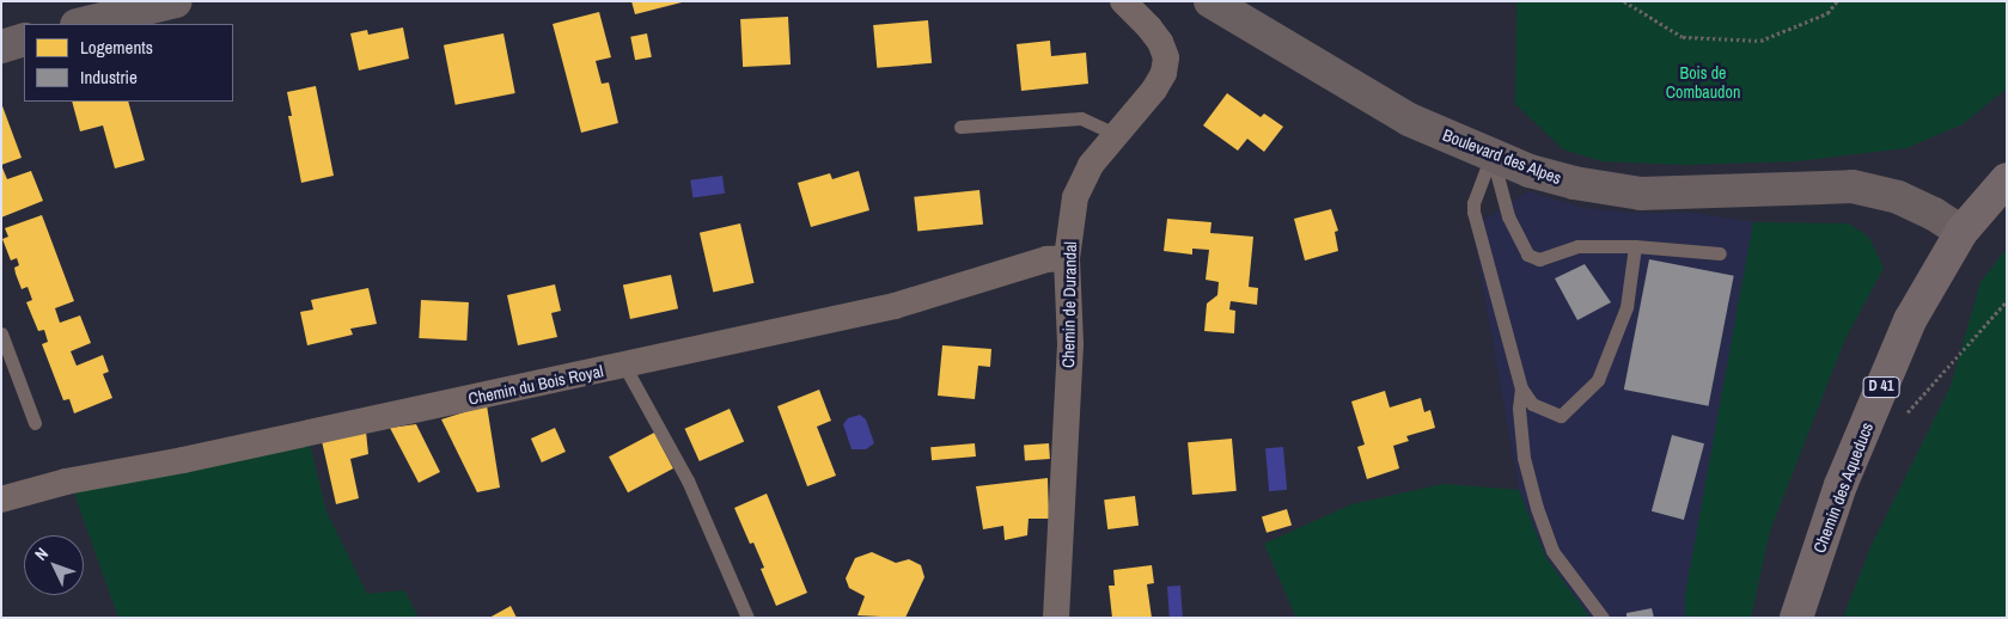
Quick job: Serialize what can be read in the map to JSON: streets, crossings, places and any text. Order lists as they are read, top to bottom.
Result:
{
  "streets": {
    "main road": ["D 41", "Chemin des Aqueducs"],
    "street": ["Boulevard des Alpes", "Chemin de Durandal", "Chemin du Bois Royal"]
  },
  "crossings": [
    ["Boulevard des Alpes", "Chemin des Aqueducs"],
    ["Chemin de Durandal", "Chemin du Bois Royal"]
  ],
  "parks": ["Bois de Combaudon"],
  "legend": ["Logements", "Industrie"],
  "north": "top left"
}
